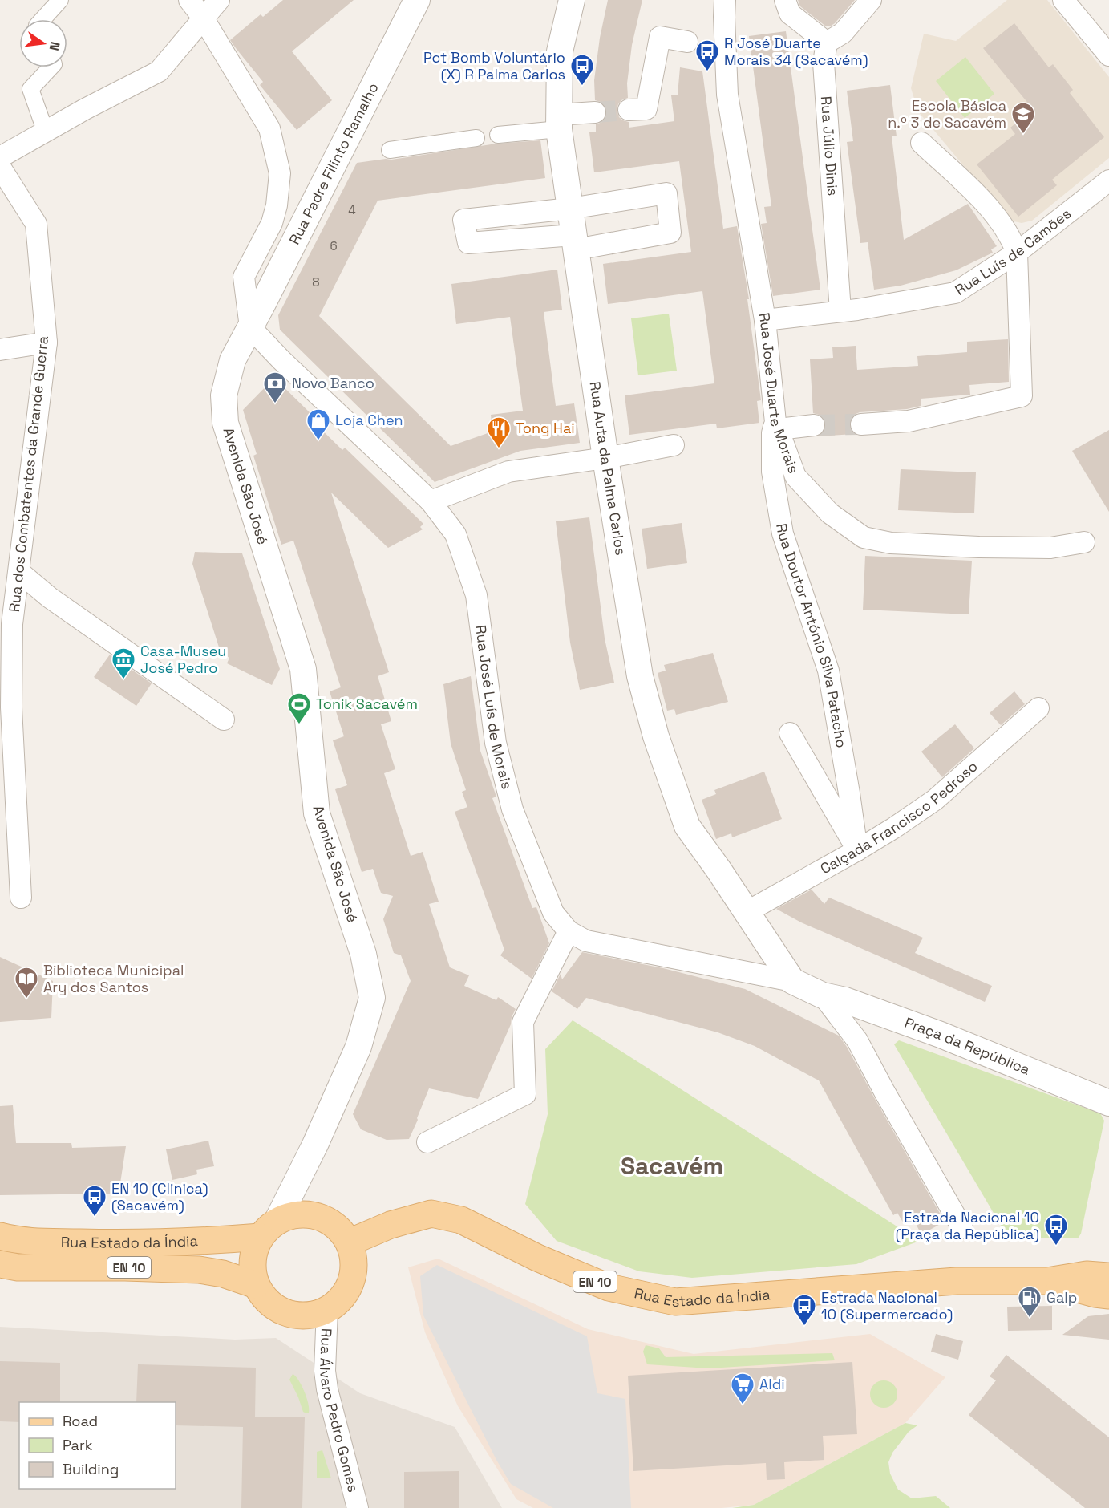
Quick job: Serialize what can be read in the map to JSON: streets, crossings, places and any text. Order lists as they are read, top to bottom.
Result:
{
  "streets": {
    "main road": ["Rua Estado da Índia", "EN 10"],
    "street": [
      "Rua Júlio Dinis",
      "Rua Padre Filinto Ramalho",
      "Rua Luís de Camões",
      "Rua José Duarte Morais",
      "Rua Auta da Palma Carlos",
      "Rua dos Combatentes da Grande Guerra",
      "Avenida São José",
      "Rua Doutor António Silva Patacho",
      "Rua José Luís de Morais",
      "Calçada Francisco Pedroso",
      "Praça da República",
      "Rua Álvaro Pedro Gomes"
    ]
  },
  "crossings": [
    ["Rua Júlio Dinis", "Rua Luís de Camões"],
    ["Rua Padre Filinto Ramalho", "Avenida São José"],
    ["Rua Padre Filinto Ramalho", "Rua José Luís de Morais"],
    ["Rua Luís de Camões", "Rua José Duarte Morais"],
    ["Rua José Duarte Morais", "Rua Doutor António Silva Patacho"],
    ["Rua Auta da Palma Carlos", "Calçada Francisco Pedroso"],
    ["Avenida São José", "Rua José Luís de Morais"],
    ["Avenida São José", "Rua Estado da Índia"],
    ["Avenida São José", "EN 10"],
    ["Avenida São José", "Rua Álvaro Pedro Gomes"],
    ["Rua Doutor António Silva Patacho", "Calçada Francisco Pedroso"],
    ["Rua José Luís de Morais", "Praça da República"],
    ["Rua Estado da Índia", "EN 10"],
    ["Rua Estado da Índia", "Rua Álvaro Pedro Gomes"],
    ["EN 10", "Rua Álvaro Pedro Gomes"]
  ],
  "districts": ["Sacavém"],
  "places": {
    "bus stop": [
      "R José Duarte Morais 34 (Sacavém)",
      "Pct Bomb Voluntário (X) R Palma Carlos",
      "EN 10 (Clinica) (Sacavém)",
      "Estrada Nacional 10 (Praça da República)",
      "Estrada Nacional 10 (Supermercado)"
    ],
    "school or university": ["Escola Básica n.º 3 de Sacavém"],
    "bank": ["Novo Banco"],
    "shop": ["Loja Chen"],
    "restaurant": ["Tong Hai"],
    "museum": ["Casa-Museu José Pedro"],
    "sports": ["Tonik Sacavém"],
    "library": ["Biblioteca Municipal Ary dos Santos"],
    "fuel station": ["Galp"],
    "supermarket": ["Aldi"]
  },
  "house_numbers": ["4", "6", "8"],
  "legend": ["Road", "Park", "Building"],
  "north": "right"
}
